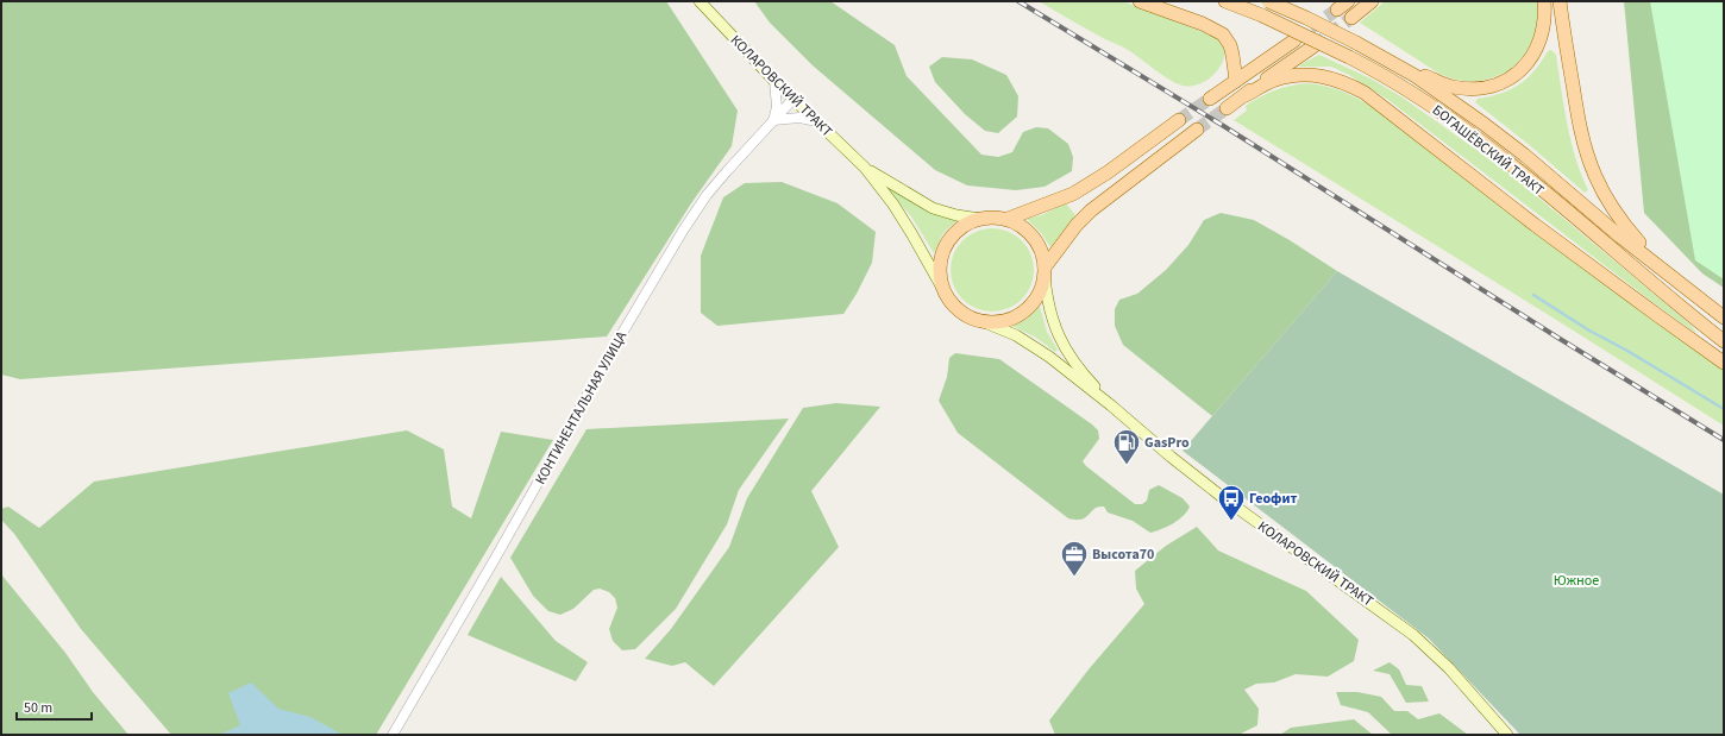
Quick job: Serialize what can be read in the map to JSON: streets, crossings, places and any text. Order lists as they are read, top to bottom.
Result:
{
  "streets": {
    "main road": ["КОЛАРОВСКИЙ ТРАКТ", "БОГАШЁВСКИЙ ТРАКТ"],
    "street": ["КОНТИНЕНТАЛЬНАЯ УЛИЦА"]
  },
  "crossings": [
    ["КОЛАРОВСКИЙ ТРАКТ", "КОНТИНЕНТАЛЬНАЯ УЛИЦА"]
  ],
  "parks": ["Южное"],
  "places": {
    "fuel station": ["GasPro"],
    "bus stop": ["Геофит"],
    "office": ["Высота70"]
  },
  "scale_bar": "50 m"
}
